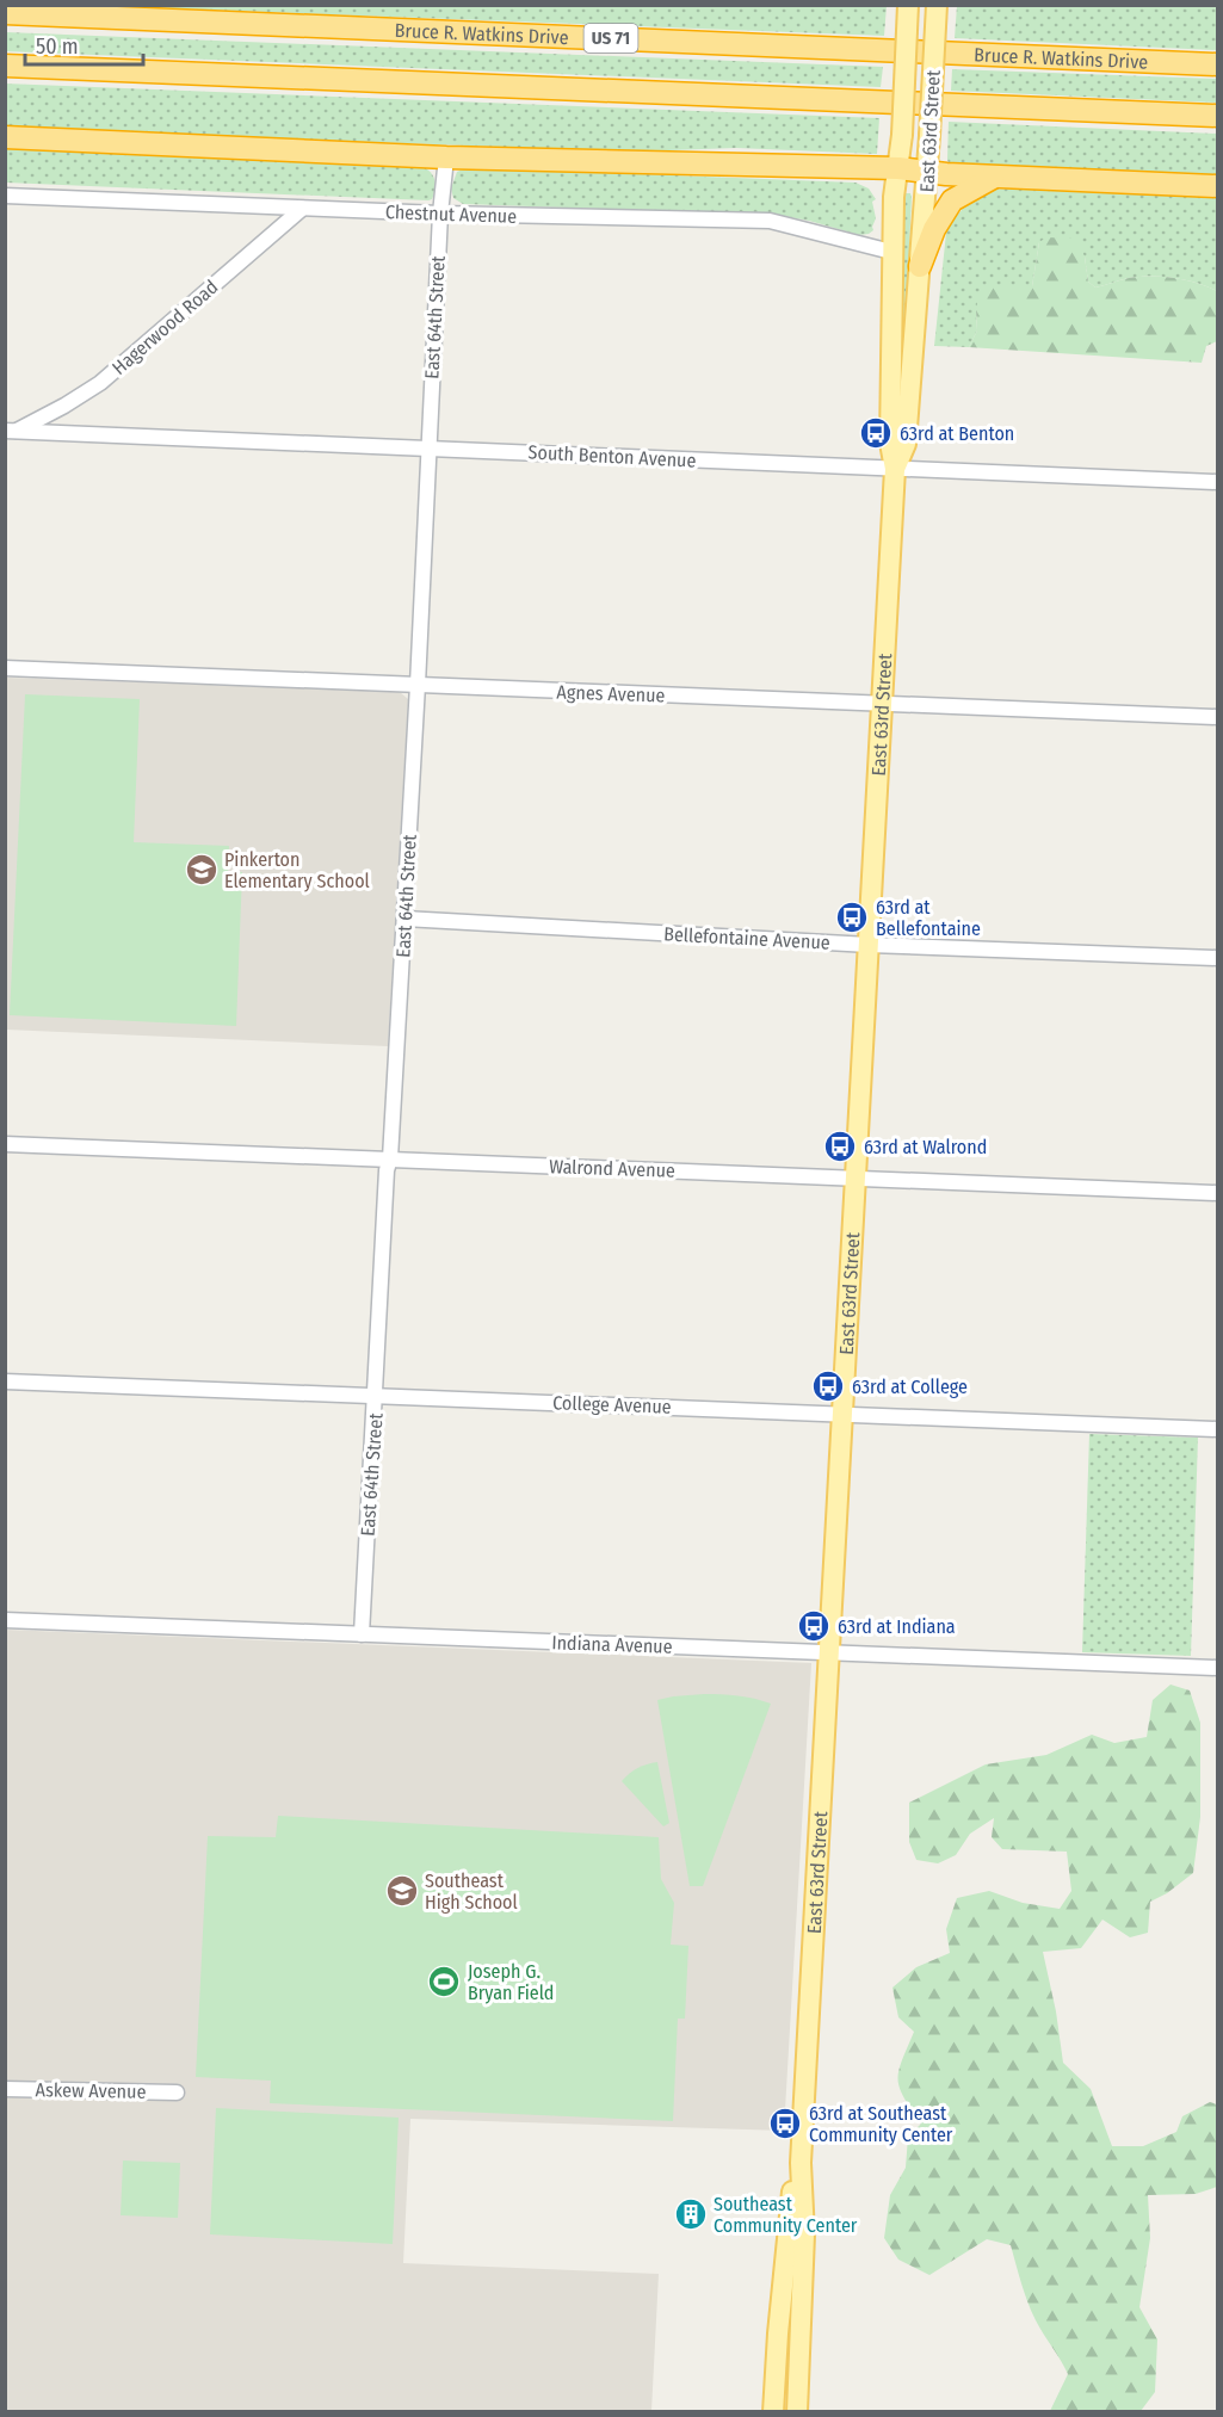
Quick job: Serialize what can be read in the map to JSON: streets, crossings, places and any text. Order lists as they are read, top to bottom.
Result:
{
  "streets": {
    "highway": ["Bruce R. Watkins Drive", "US 71"],
    "main road": ["East 63rd Street"],
    "street": [
      "Chestnut Avenue",
      "East 64th Street",
      "Hagerwood Road",
      "South Benton Avenue",
      "Agnes Avenue",
      "Bellefontaine Avenue",
      "Walrond Avenue",
      "College Avenue",
      "Indiana Avenue",
      "Askew Avenue"
    ]
  },
  "crossings": [
    ["East 63rd Street", "Chestnut Avenue"],
    ["East 63rd Street", "South Benton Avenue"],
    ["East 63rd Street", "Agnes Avenue"],
    ["East 63rd Street", "Bellefontaine Avenue"],
    ["East 63rd Street", "Walrond Avenue"],
    ["East 63rd Street", "College Avenue"],
    ["East 63rd Street", "Indiana Avenue"],
    ["Chestnut Avenue", "East 64th Street"],
    ["Chestnut Avenue", "Hagerwood Road"],
    ["East 64th Street", "South Benton Avenue"],
    ["East 64th Street", "Agnes Avenue"],
    ["East 64th Street", "Bellefontaine Avenue"],
    ["East 64th Street", "Walrond Avenue"],
    ["East 64th Street", "College Avenue"],
    ["East 64th Street", "Indiana Avenue"],
    ["Hagerwood Road", "South Benton Avenue"]
  ],
  "places": {
    "bus stop": [
      "63rd at Benton",
      "63rd at Bellefontaine",
      "63rd at Walrond",
      "63rd at College",
      "63rd at Indiana",
      "63rd at Southeast Community Center"
    ],
    "school or university": ["Pinkerton Elementary School", "Southeast High School"],
    "sports": ["Joseph G. Bryan Field"],
    "building": ["Southeast Community Center"]
  },
  "scale_bar": "50 m"
}
